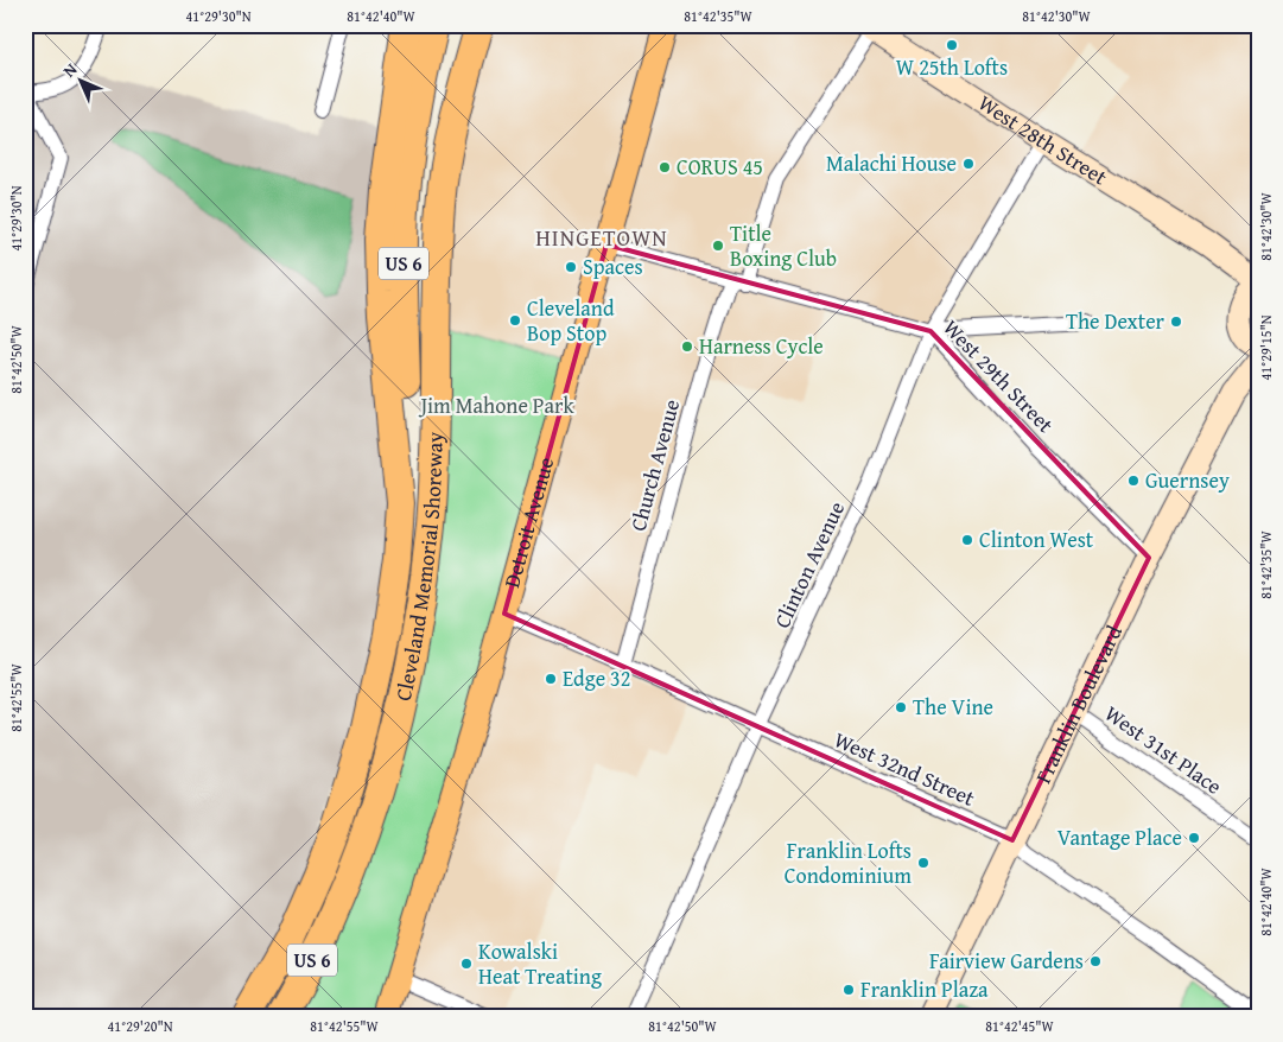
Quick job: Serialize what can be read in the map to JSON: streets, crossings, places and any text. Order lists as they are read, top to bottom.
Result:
{
  "streets": {
    "highway": ["US 6", "Cleveland Memorial Shoreway"],
    "main road": ["Detroit Avenue"],
    "street": [
      "West 28th Street",
      "West 29th Street",
      "Church Avenue",
      "Clinton Avenue",
      "Franklin Boulevard",
      "West 31st Place",
      "West 32nd Street"
    ]
  },
  "crossings": [
    ["West 28th Street", "Church Avenue"],
    ["West 28th Street", "Clinton Avenue"],
    ["US 6", "Cleveland Memorial Shoreway"],
    ["West 29th Street", "Church Avenue"],
    ["West 29th Street", "Detroit Avenue"],
    ["West 29th Street", "Clinton Avenue"],
    ["West 29th Street", "Franklin Boulevard"],
    ["Church Avenue", "West 32nd Street"],
    ["Detroit Avenue", "West 32nd Street"],
    ["Clinton Avenue", "West 32nd Street"],
    ["Franklin Boulevard", "West 31st Place"],
    ["Franklin Boulevard", "West 32nd Street"]
  ],
  "districts": ["HINGETOWN"],
  "parks": ["Jim Mahone Park"],
  "places": [
    "W 25th Lofts",
    "Malachi House",
    "CORUS 45",
    "Title Boxing Club",
    "Spaces",
    "Cleveland Bop Stop",
    "The Dexter",
    "Harness Cycle",
    "Guernsey",
    "Clinton West",
    "Edge 32",
    "The Vine",
    "Vantage Place",
    "Franklin Lofts Condominium",
    "Fairview Gardens",
    "Kowalski Heat Treating",
    "Franklin Plaza"
  ],
  "north": "top left",
  "coordinates": [
    "41°29'30\"N",
    "81°42'40\"W",
    "81°42'35\"W",
    "81°42'30\"W",
    "41°29'15\"N",
    "81°42'50\"W",
    "81°42'55\"W",
    "41°29'20\"N",
    "81°42'45\"W"
  ]
}
